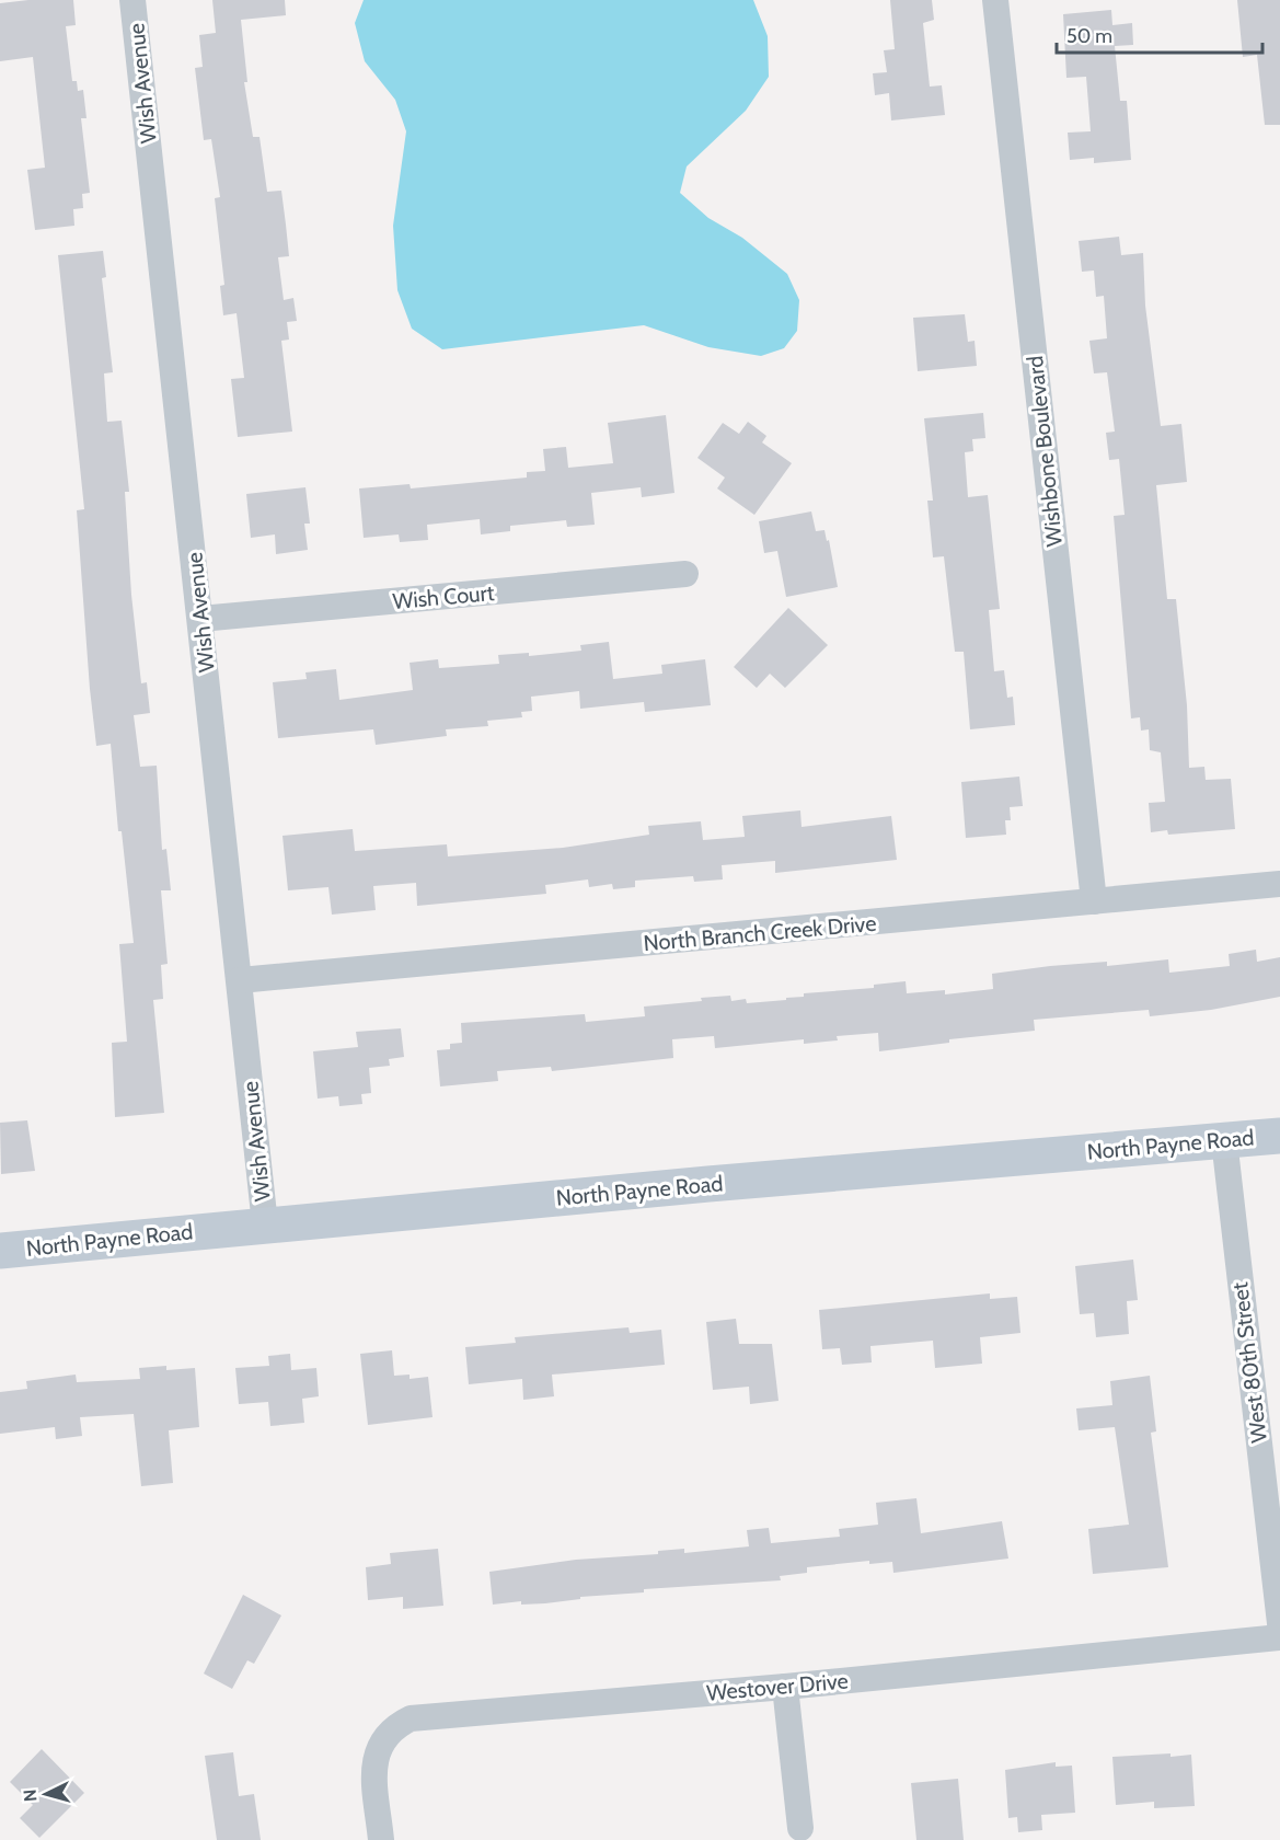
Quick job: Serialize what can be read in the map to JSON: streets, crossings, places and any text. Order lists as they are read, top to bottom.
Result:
{
  "streets": {
    "street": [
      "Wish Avenue",
      "Wishbone Boulevard",
      "Wish Court",
      "North Branch Creek Drive",
      "North Payne Road",
      "West 80th Street",
      "Westover Drive"
    ]
  },
  "crossings": [
    ["Wish Avenue", "Wish Court"],
    ["Wish Avenue", "North Branch Creek Drive"],
    ["Wish Avenue", "North Payne Road"],
    ["Wishbone Boulevard", "North Branch Creek Drive"],
    ["North Payne Road", "West 80th Street"]
  ],
  "scale_bar": "50 m",
  "north": "left"
}
